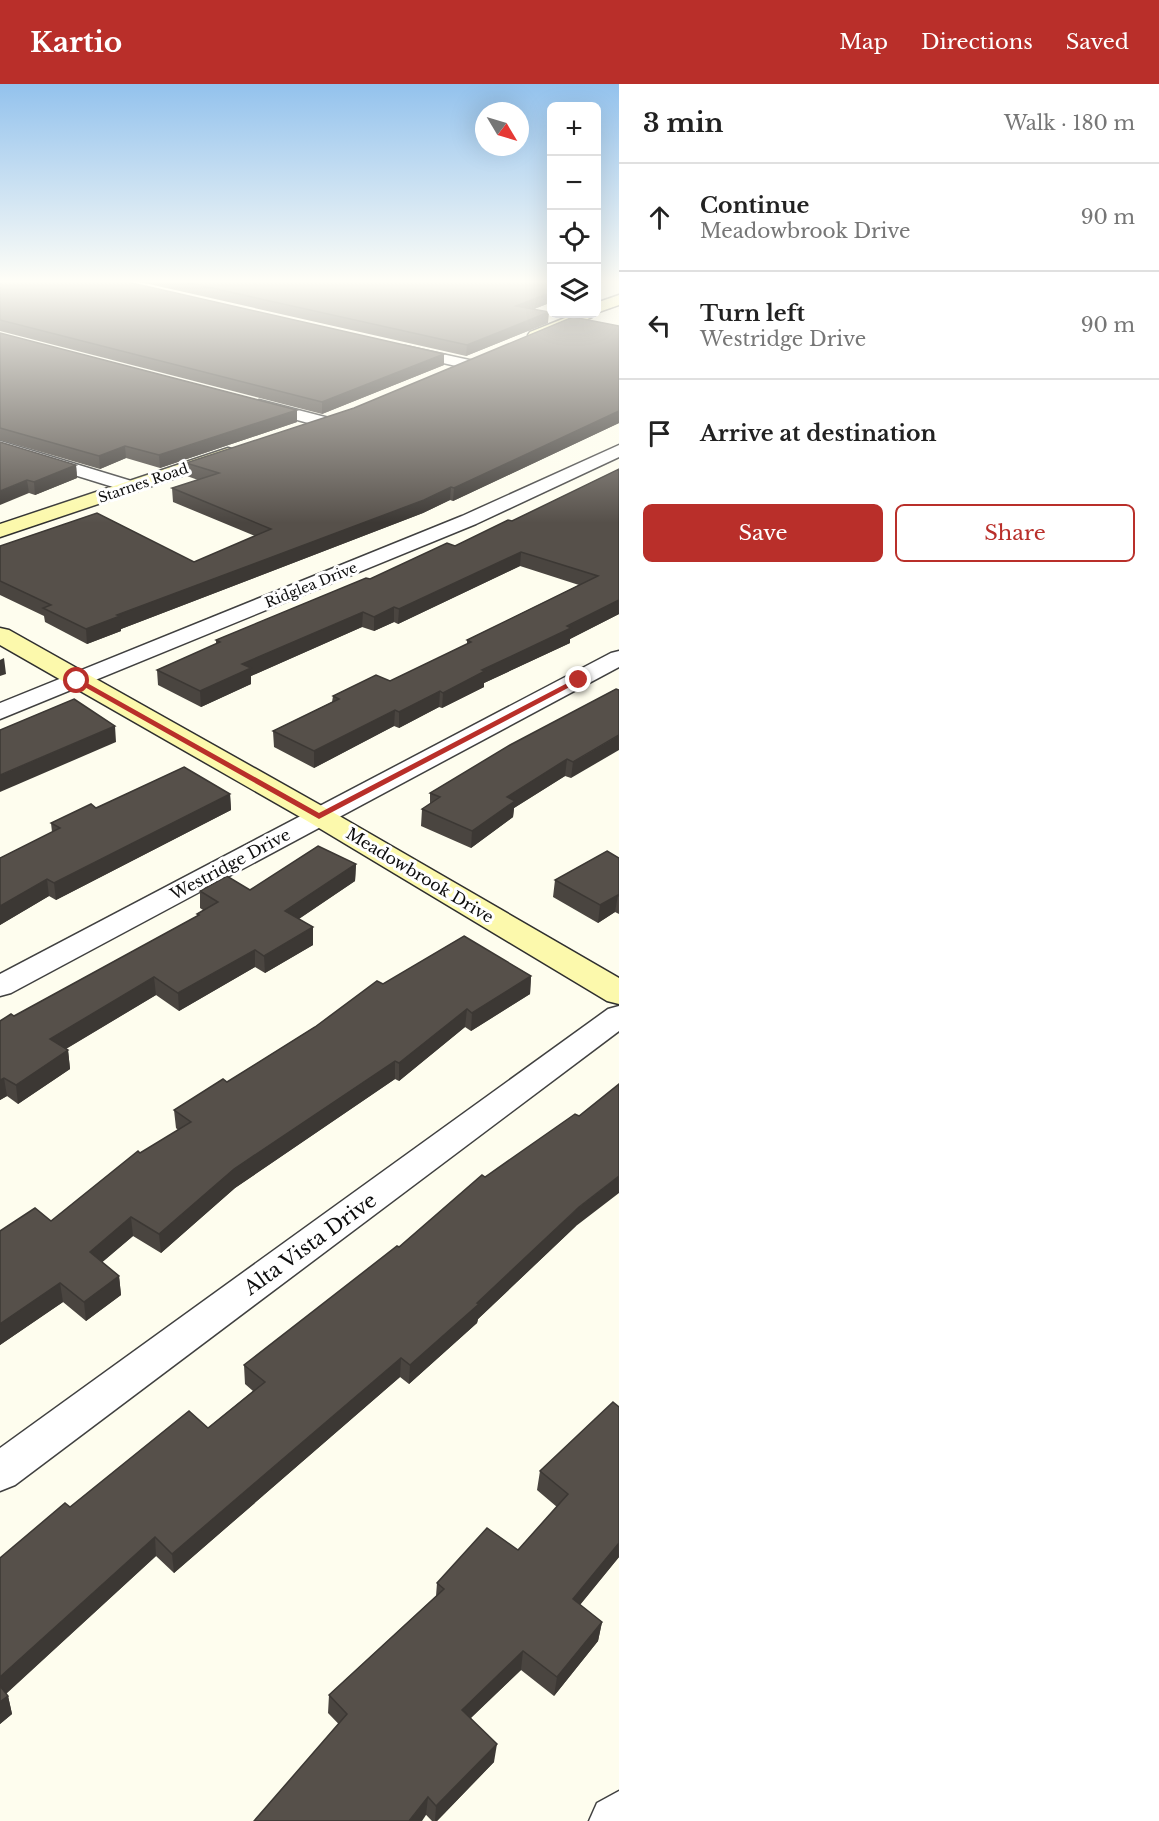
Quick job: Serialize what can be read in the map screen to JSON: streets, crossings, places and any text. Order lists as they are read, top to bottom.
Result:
{
  "streets": {
    "main road": ["Starnes Road", "Meadowbrook Drive"],
    "street": ["Ridglea Drive", "Westridge Drive", "Alta Vista Drive"]
  },
  "crossings": [
    ["Ridglea Drive", "Meadowbrook Drive"],
    ["Westridge Drive", "Meadowbrook Drive"]
  ],
  "north": "bottom right",
  "page": {
    "header": "Kartio",
    "nav": ["Map", "Directions", "Saved"],
    "heading": ["3 min", "Walk · 180 m"],
    "map_buttons": ["+", "−"],
    "list": [
      ["Continue", "Meadowbrook Drive", "90 m"],
      ["Turn left", "Westridge Drive", "90 m"],
      "Arrive at destination"
    ],
    "buttons": ["Save", "Share"]
  }
}
